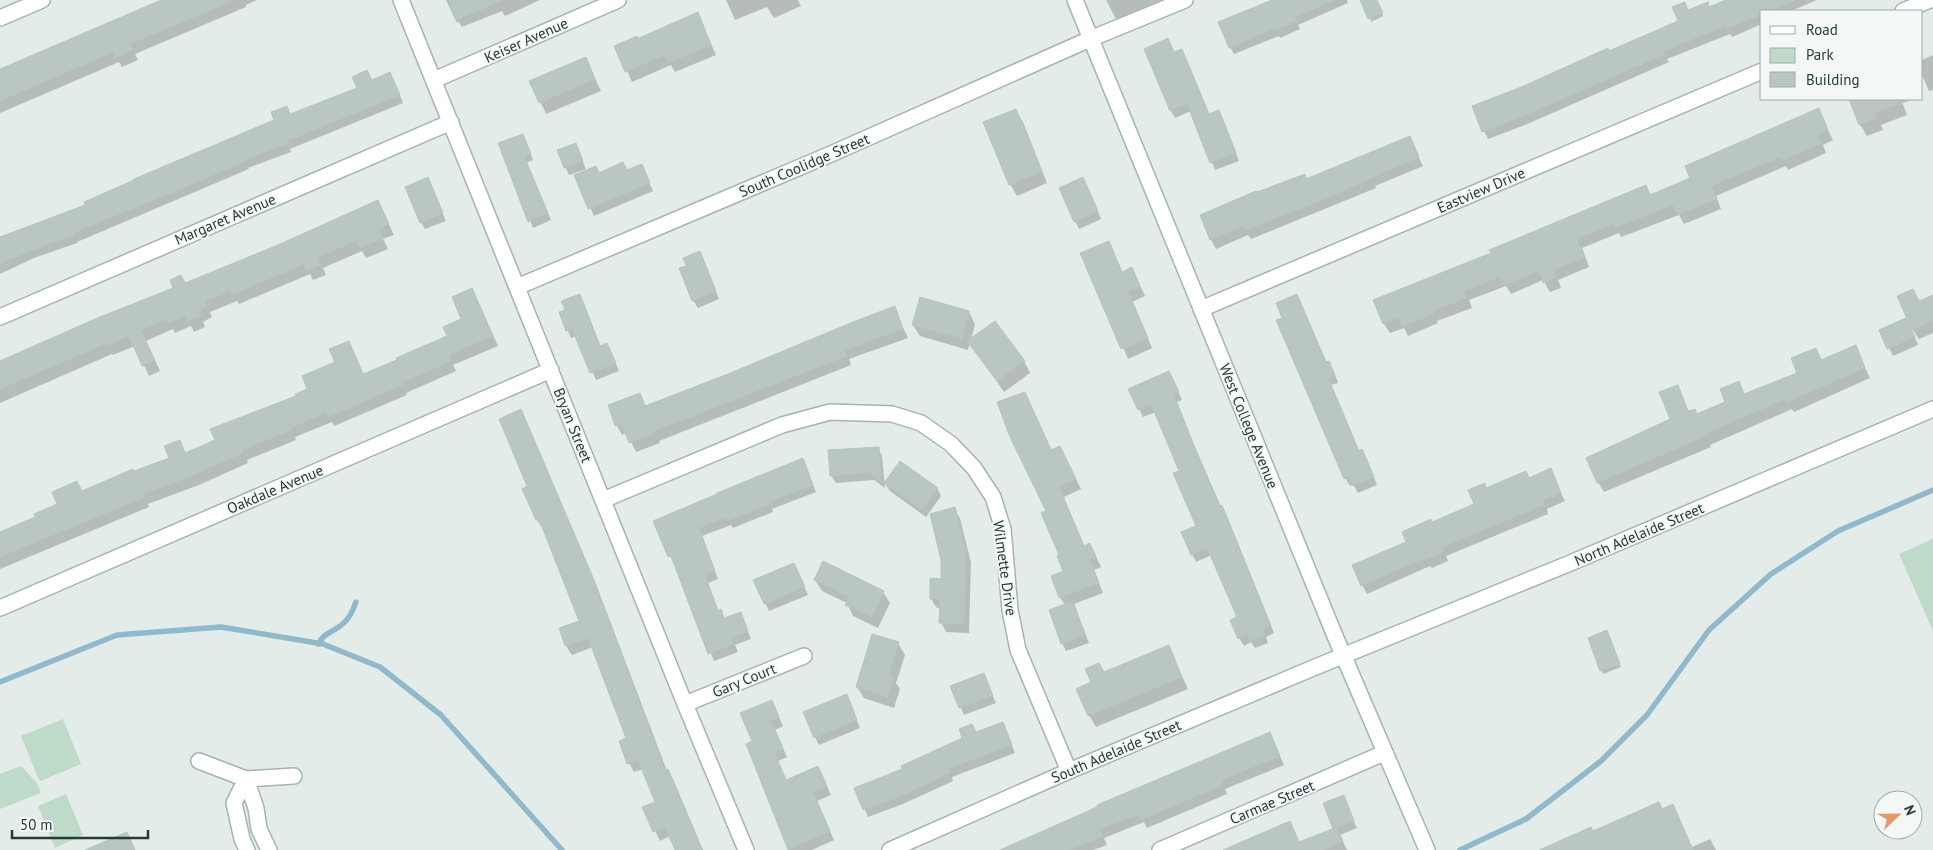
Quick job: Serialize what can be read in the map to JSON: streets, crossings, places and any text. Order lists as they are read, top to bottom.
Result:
{
  "streets": {
    "street": [
      "Keiser Avenue",
      "South Coolidge Street",
      "Eastview Drive",
      "Margaret Avenue",
      "Bryan Street",
      "West College Avenue",
      "Oakdale Avenue",
      "North Adelaide Street",
      "Wilmette Drive",
      "Gary Court",
      "South Adelaide Street",
      "Carmae Street"
    ]
  },
  "crossings": [
    ["Keiser Avenue", "Bryan Street"],
    ["South Coolidge Street", "Bryan Street"],
    ["South Coolidge Street", "West College Avenue"],
    ["Eastview Drive", "West College Avenue"],
    ["Margaret Avenue", "Bryan Street"],
    ["Bryan Street", "Oakdale Avenue"],
    ["Bryan Street", "Wilmette Drive"],
    ["Bryan Street", "Gary Court"],
    ["West College Avenue", "North Adelaide Street"],
    ["West College Avenue", "South Adelaide Street"],
    ["West College Avenue", "Carmae Street"],
    ["North Adelaide Street", "South Adelaide Street"],
    ["Wilmette Drive", "South Adelaide Street"]
  ],
  "legend": ["Road", "Park", "Building"],
  "scale_bar": "50 m",
  "north": "right"
}
